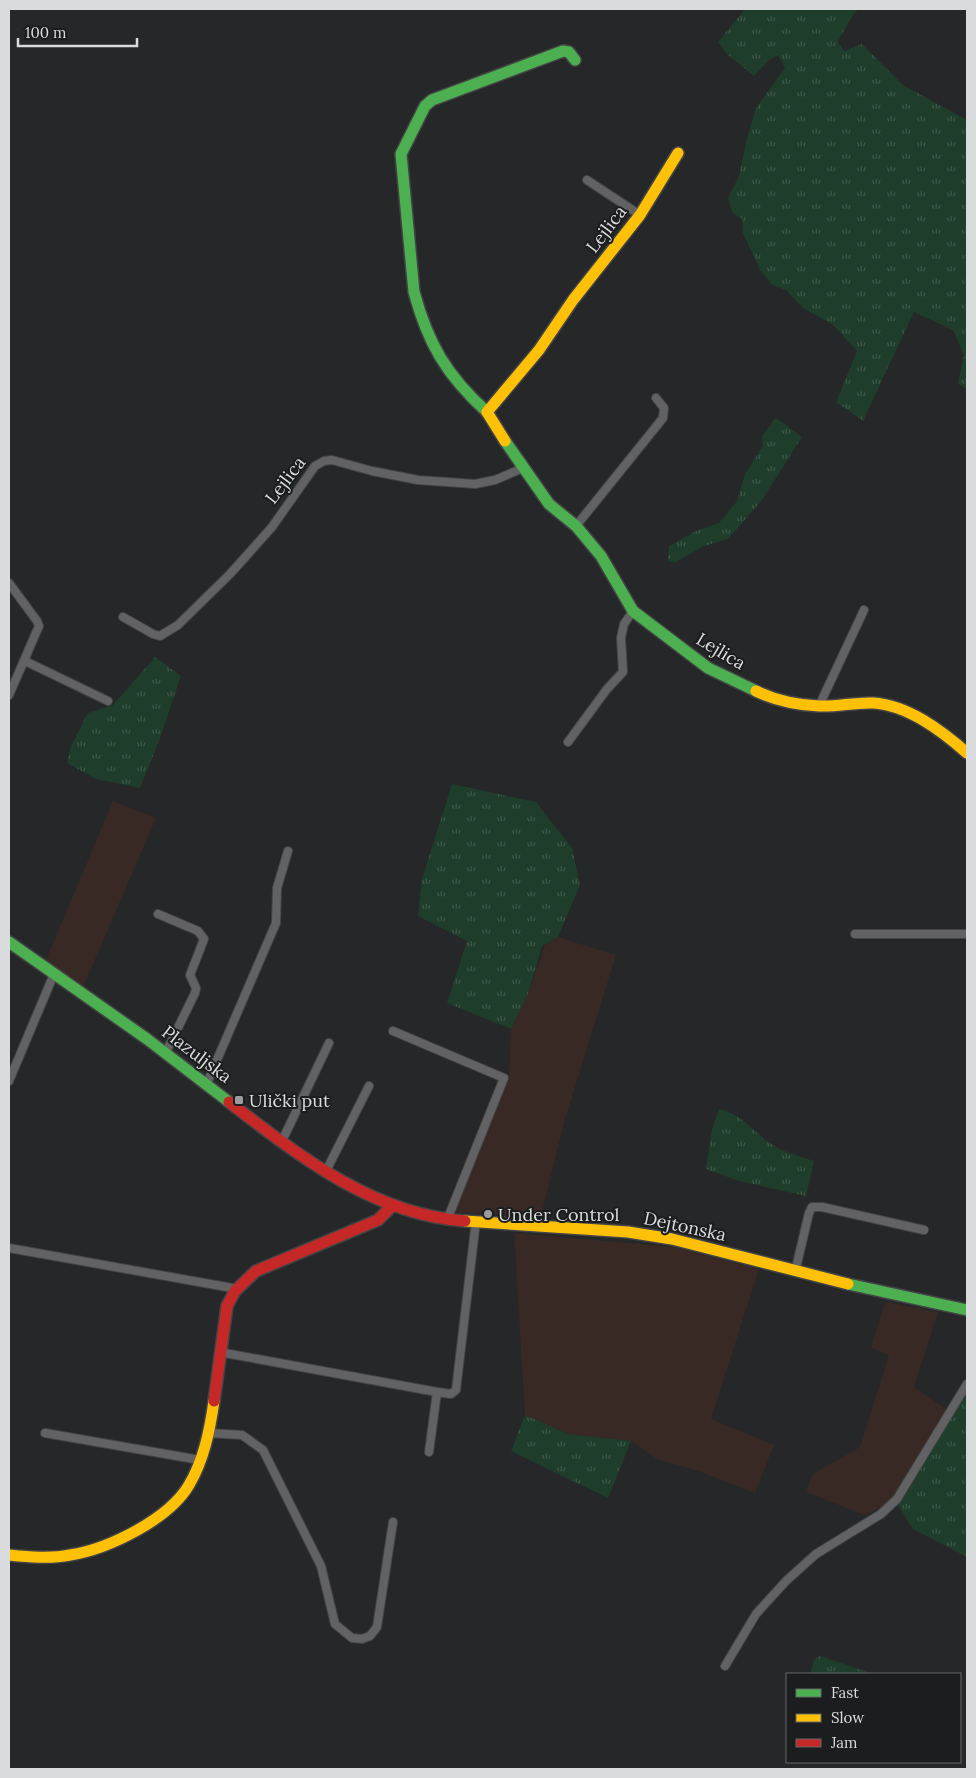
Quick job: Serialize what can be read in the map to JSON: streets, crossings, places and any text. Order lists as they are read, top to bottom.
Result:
{
  "streets": {
    "street": ["Lejlica", "Plazuljska", "Dejtonska"]
  },
  "crossings": [
    ["Plazuljska", "Dejtonska"]
  ],
  "places": {
    "transit": ["Ulički put"],
    "other": ["Under Control"]
  },
  "legend": ["Fast", "Slow", "Jam"],
  "scale_bar": "100 m"
}
